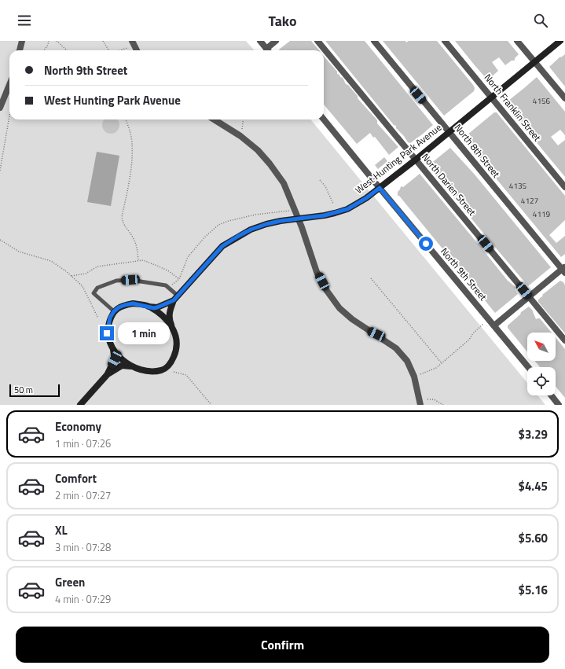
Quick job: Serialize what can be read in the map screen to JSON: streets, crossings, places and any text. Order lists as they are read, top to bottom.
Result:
{
  "streets": {
    "main road": ["West Hunting Park Avenue"],
    "street": [
      "North Franklin Street",
      "North 8th Street",
      "North Darien Street",
      "North 9th Street"
    ]
  },
  "crossings": [
    ["North Franklin Street", "West Hunting Park Avenue"],
    ["North 8th Street", "West Hunting Park Avenue"],
    ["West Hunting Park Avenue", "North Darien Street"],
    ["West Hunting Park Avenue", "North 9th Street"]
  ],
  "house_numbers": [
    "4156",
    "4135",
    "4127",
    "4119"
  ],
  "scale_bar": "50 m",
  "north": "top left",
  "page": {
    "header": "Tako",
    "banner": ["North 9th Street", "West Hunting Park Avenue"],
    "bubble": "1 min",
    "scale": "50 m",
    "list": [
      {
        "name": "Economy",
        "note": "1 min · 07:26",
        "value": "$3.29"
      },
      {
        "name": "Comfort",
        "note": "2 min · 07:27",
        "value": "$4.45"
      },
      {
        "name": "XL",
        "note": "3 min · 07:28",
        "value": "$5.60"
      },
      {
        "name": "Green",
        "note": "4 min · 07:29",
        "value": "$5.16"
      }
    ],
    "buttons": "Confirm"
  }
}
